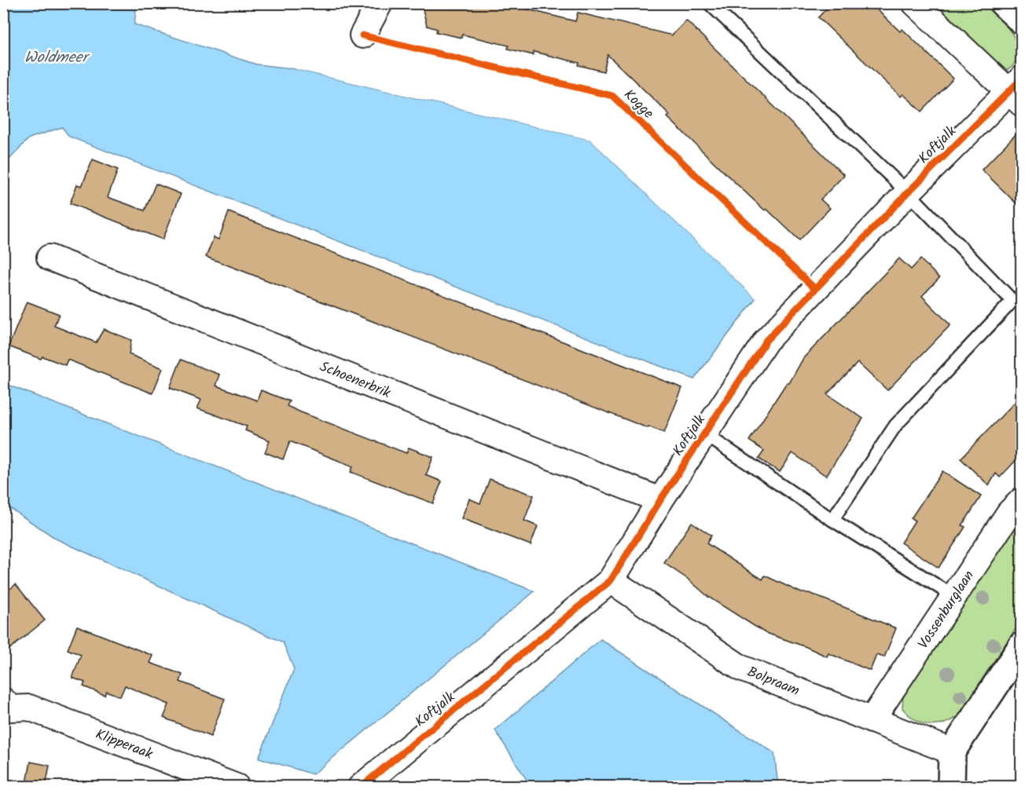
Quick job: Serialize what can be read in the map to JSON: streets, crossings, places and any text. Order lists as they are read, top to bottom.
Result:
{
  "streets": {
    "street": [
      "Koftjalk",
      "Schoenerbrik",
      "Vossenburglaan",
      "Bolpraam",
      "Klipperaak"
    ],
    "cycle path": ["Kogge"]
  },
  "crossings": [
    ["Koftjalk", "Schoenerbrik"],
    ["Koftjalk", "Bolpraam"],
    ["Vossenburglaan", "Bolpraam"]
  ],
  "water": ["Woldmeer"]
}
